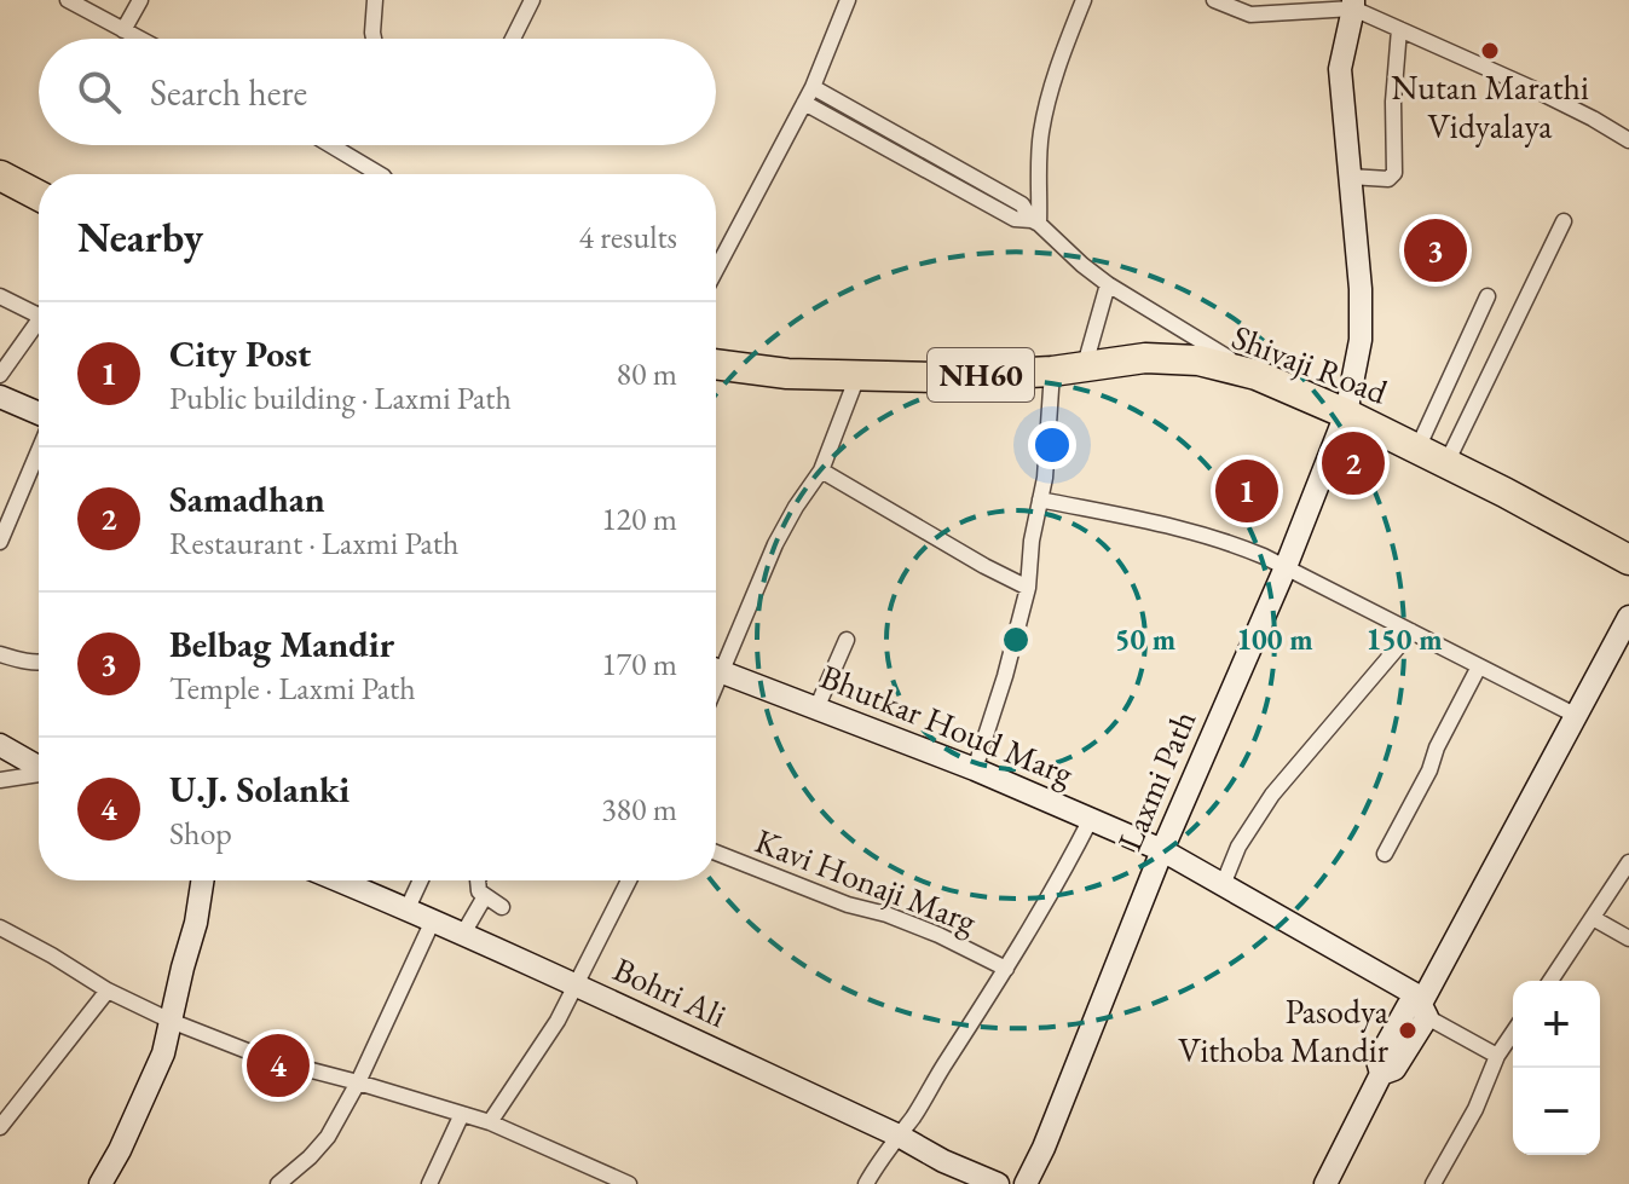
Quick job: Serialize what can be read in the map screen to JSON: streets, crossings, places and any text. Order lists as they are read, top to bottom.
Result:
{
  "streets": {
    "highway": ["Shivaji Road", "NH60"],
    "street": [
      "Bhutkar Houd Marg",
      "Laxmi Path",
      "Kavi Honaji Marg",
      "Bohri Ali"
    ]
  },
  "crossings": [
    ["Shivaji Road", "Laxmi Path"],
    ["Bhutkar Houd Marg", "Laxmi Path"]
  ],
  "places": ["Nutan Marathi Vidyalaya", "Pasodya Vithoba Mandir"],
  "page": {
    "search": "Search here",
    "heading": ["Nearby", "4 results"],
    "pins": [
      "3",
      "2",
      "1",
      "4"
    ],
    "list": [
      {
        "mark": "1",
        "name": "City Post",
        "note": "Public building · Laxmi Path",
        "value": "80 m"
      },
      {
        "mark": "2",
        "name": "Samadhan",
        "note": "Restaurant · Laxmi Path",
        "value": "120 m"
      },
      {
        "mark": "3",
        "name": "Belbag Mandir",
        "note": "Temple · Laxmi Path",
        "value": "170 m"
      },
      {
        "mark": "4",
        "name": "U.J. Solanki",
        "note": "Shop",
        "value": "380 m"
      }
    ],
    "map_buttons": ["+", "−"]
  },
  "rings": ["50 m", "100 m", "150 m"]
}
